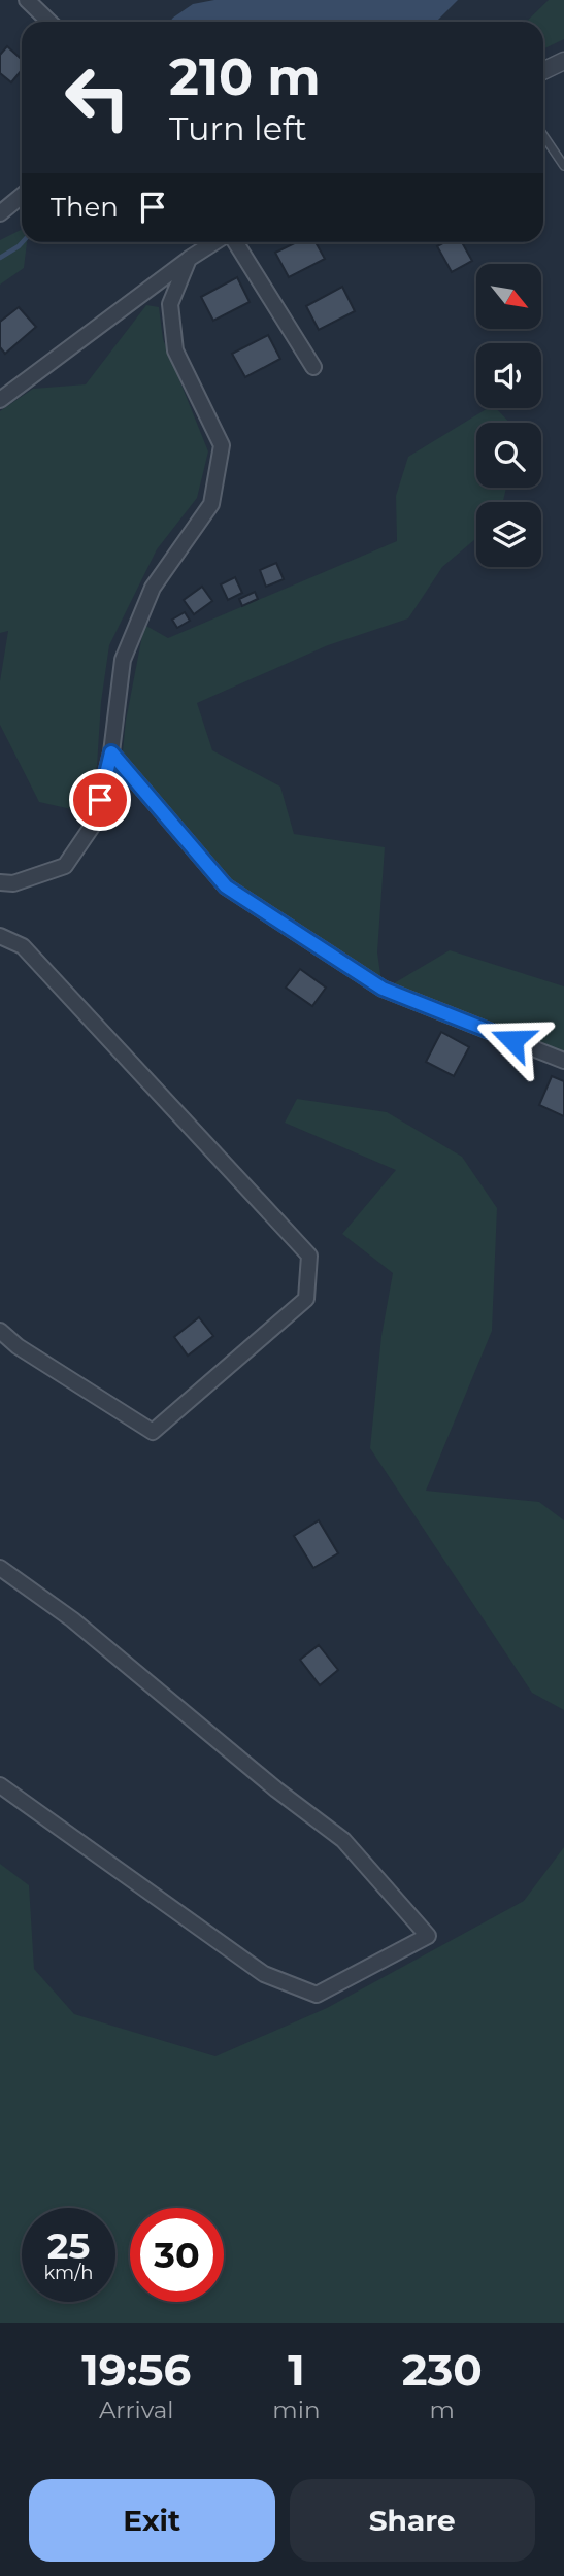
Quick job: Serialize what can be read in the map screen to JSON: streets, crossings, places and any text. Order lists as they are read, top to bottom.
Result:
{
  "north": "bottom right",
  "page": {
    "turn": ["210 m", "Turn left"],
    "then": "Then",
    "speed": "25 km/h",
    "limit": "30",
    "eta": [
      "19:56",
      "Arrival",
      "1",
      "min",
      "230",
      "m"
    ],
    "buttons": ["Exit", "Share"]
  }
}
